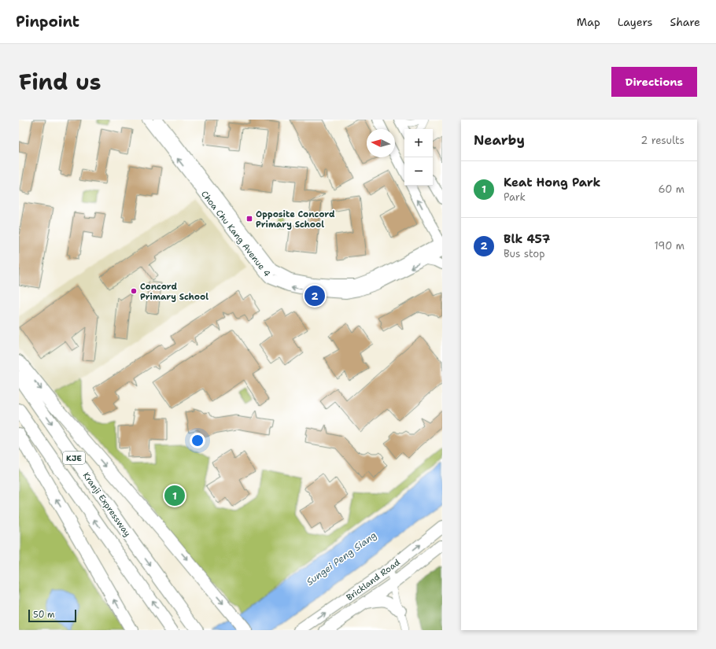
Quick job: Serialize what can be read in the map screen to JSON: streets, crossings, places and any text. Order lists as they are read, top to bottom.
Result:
{
  "streets": {
    "highway": ["KJE", "Kranji Expressway"],
    "main road": ["Brickland Road"],
    "street": ["Choa Chu Kang Avenue 4"]
  },
  "one_way": ["Choa Chu Kang Avenue 4"],
  "water": ["Sungei Peng Siang"],
  "places": {
    "transit": ["Opposite Concord Primary School"],
    "other": ["Concord Primary School"]
  },
  "scale_bar": "50 m",
  "north": "left",
  "page": {
    "header": "Pinpoint",
    "nav": ["Map", "Layers", "Share"],
    "title": "Find us",
    "buttons": "Directions",
    "heading": ["Nearby", "2 results"],
    "map_buttons": ["+", "−"],
    "list": [
      {
        "mark": "1",
        "name": "Keat Hong Park",
        "note": "Park",
        "value": "60 m"
      },
      {
        "mark": "2",
        "name": "Blk 457",
        "note": "Bus stop",
        "value": "190 m"
      }
    ],
    "pins": ["2", "1"],
    "scale": "50 m"
  }
}
